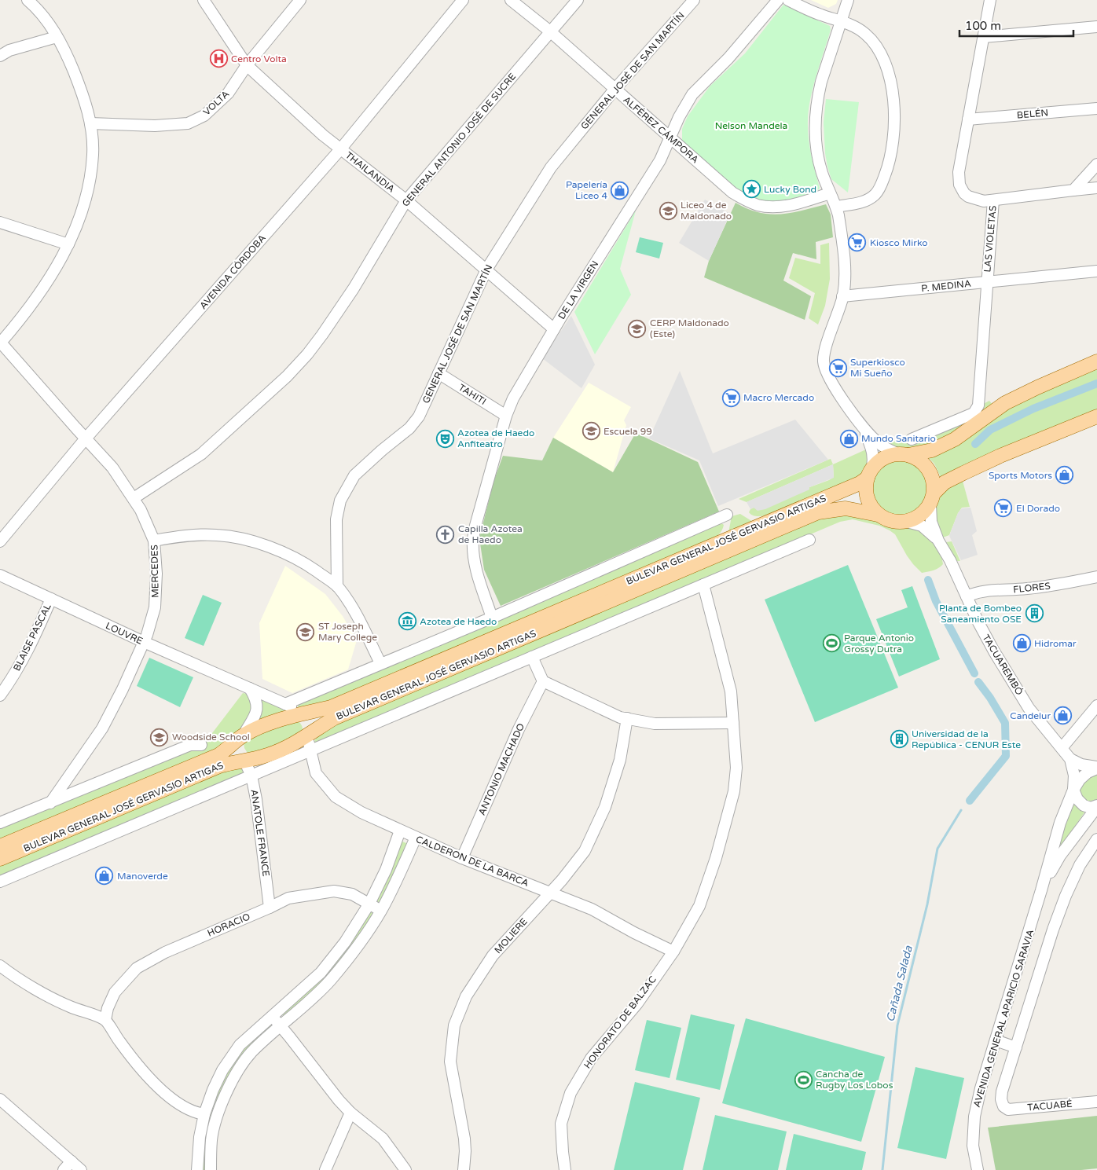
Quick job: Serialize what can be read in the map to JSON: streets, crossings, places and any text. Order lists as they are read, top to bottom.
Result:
{
  "streets": {
    "main road": ["BULEVAR GENERAL JOSÉ GERVASIO ARTIGAS"],
    "street": [
      "GENERAL JOSÉ DE SAN MARTÍN",
      "VOLTA",
      "BELÉN",
      "ALFÉREZ CÁMPORA",
      "GENERAL ANTONIO JOSÉ DE SUCRE",
      "THAILANDIA",
      "LAS VIOLETAS",
      "AVENIDA CÓRDOBA",
      "P. MEDINA",
      "DE LA VIRGEN",
      "TAHITI",
      "MERCEDES",
      "FLORES",
      "LOUVRE",
      "BLAISE PASCAL",
      "TACUAREMBÓ",
      "ANTONIO MACHADO",
      "ANATOLE FRANCE",
      "CALDERON DE LA BARCA",
      "HORACIO",
      "MOLIERE",
      "AVENIDA GENERAL APARICIO SARAVIA",
      "HONORATO DE BALZAC",
      "TACUABÉ"
    ]
  },
  "crossings": [
    ["GENERAL JOSÉ DE SAN MARTÍN", "ALFÉREZ CÁMPORA"],
    ["GENERAL JOSÉ DE SAN MARTÍN", "THAILANDIA"],
    ["GENERAL JOSÉ DE SAN MARTÍN", "TAHITI"],
    ["VOLTA", "THAILANDIA"],
    ["BELÉN", "LAS VIOLETAS"],
    ["ALFÉREZ CÁMPORA", "GENERAL ANTONIO JOSÉ DE SUCRE"],
    ["ALFÉREZ CÁMPORA", "DE LA VIRGEN"],
    ["GENERAL ANTONIO JOSÉ DE SUCRE", "THAILANDIA"],
    ["GENERAL ANTONIO JOSÉ DE SUCRE", "MERCEDES"],
    ["THAILANDIA", "AVENIDA CÓRDOBA"],
    ["THAILANDIA", "DE LA VIRGEN"],
    ["LAS VIOLETAS", "P. MEDINA"],
    ["AVENIDA CÓRDOBA", "MERCEDES"],
    ["DE LA VIRGEN", "TAHITI"],
    ["BULEVAR GENERAL JOSÉ GERVASIO ARTIGAS", "LOUVRE"],
    ["BULEVAR GENERAL JOSÉ GERVASIO ARTIGAS", "TACUAREMBÓ"],
    ["BULEVAR GENERAL JOSÉ GERVASIO ARTIGAS", "ANATOLE FRANCE"],
    ["BULEVAR GENERAL JOSÉ GERVASIO ARTIGAS", "CALDERON DE LA BARCA"],
    ["BULEVAR GENERAL JOSÉ GERVASIO ARTIGAS", "HONORATO DE BALZAC"],
    ["MERCEDES", "LOUVRE"],
    ["FLORES", "TACUAREMBÓ"],
    ["LOUVRE", "BLAISE PASCAL"],
    ["TACUAREMBÓ", "AVENIDA GENERAL APARICIO SARAVIA"],
    ["ANTONIO MACHADO", "CALDERON DE LA BARCA"],
    ["ANATOLE FRANCE", "HORACIO"],
    ["CALDERON DE LA BARCA", "MOLIERE"],
    ["CALDERON DE LA BARCA", "HONORATO DE BALZAC"],
    ["AVENIDA GENERAL APARICIO SARAVIA", "TACUABÉ"]
  ],
  "water": ["Cañada Salada"],
  "parks": ["Nelson Mandela"],
  "places": {
    "hospital": ["Centro Volta"],
    "place": ["Lucky Bond"],
    "shop": [
      "Papelería Liceo 4",
      "Mundo Sanitario",
      "Sports Motors",
      "Hidromar",
      "Candelur",
      "Manoverde"
    ],
    "school or university": [
      "Liceo 4 de Maldonado",
      "CERP Maldonado (Este)",
      "Escuela 99",
      "ST Joseph Mary College",
      "Woodside School"
    ],
    "supermarket": [
      "Kiosco Mirko",
      "Superkiosco Mi Sueño",
      "Macro Mercado",
      "El Dorado"
    ],
    "theatre": ["Azotea de Haedo Anfiteatro"],
    "church": ["Capilla Azotea de Haedo"],
    "building": ["Planta de Bombeo Saneamiento OSE", "Universidad de la República - CENUR Este"],
    "museum": ["Azotea de Haedo"],
    "sports": ["Parque Antonio Grossy Dutra", "Cancha de Rugby Los Lobos"]
  },
  "scale_bar": "100 m"
}
